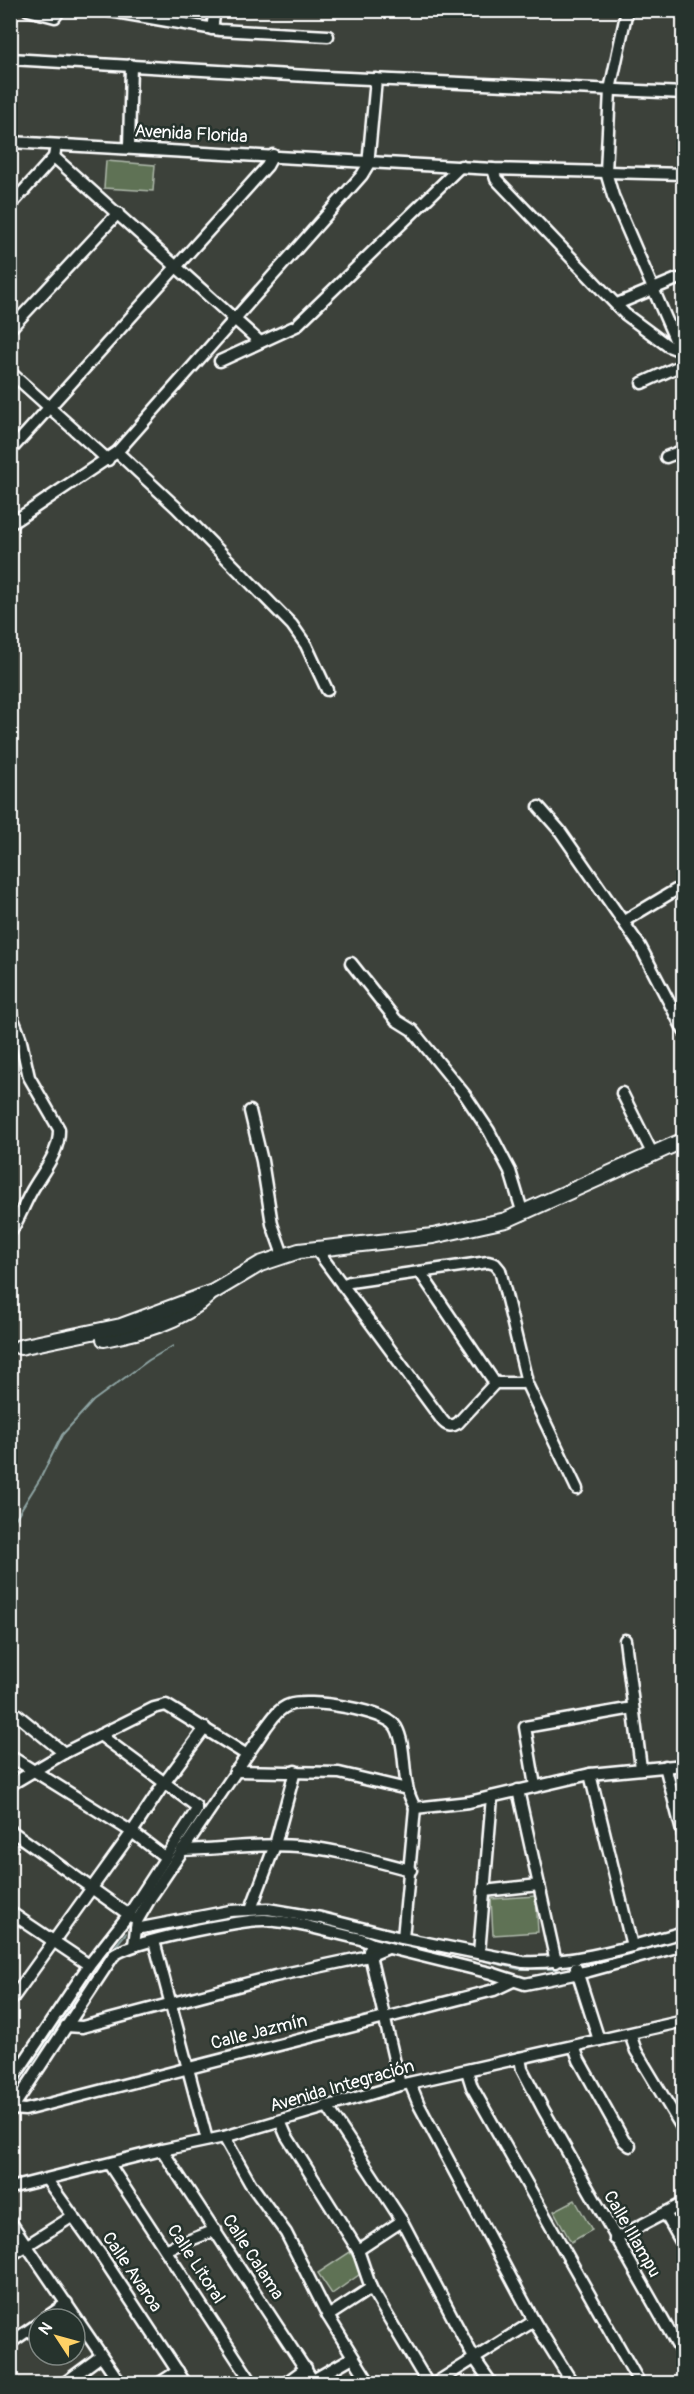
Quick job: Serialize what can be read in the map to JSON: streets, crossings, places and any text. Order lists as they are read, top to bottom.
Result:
{
  "streets": {
    "street": [
      "Avenida Florida",
      "Calle Jazmín",
      "Avenida Integración",
      "Calle Illampu",
      "Calle Calama",
      "Calle Litoral",
      "Calle Avaroa"
    ]
  },
  "crossings": [
    ["Avenida Integración", "Calle Illampu"],
    ["Avenida Integración", "Calle Calama"],
    ["Avenida Integración", "Calle Litoral"],
    ["Avenida Integración", "Calle Avaroa"]
  ],
  "north": "top left"
}
